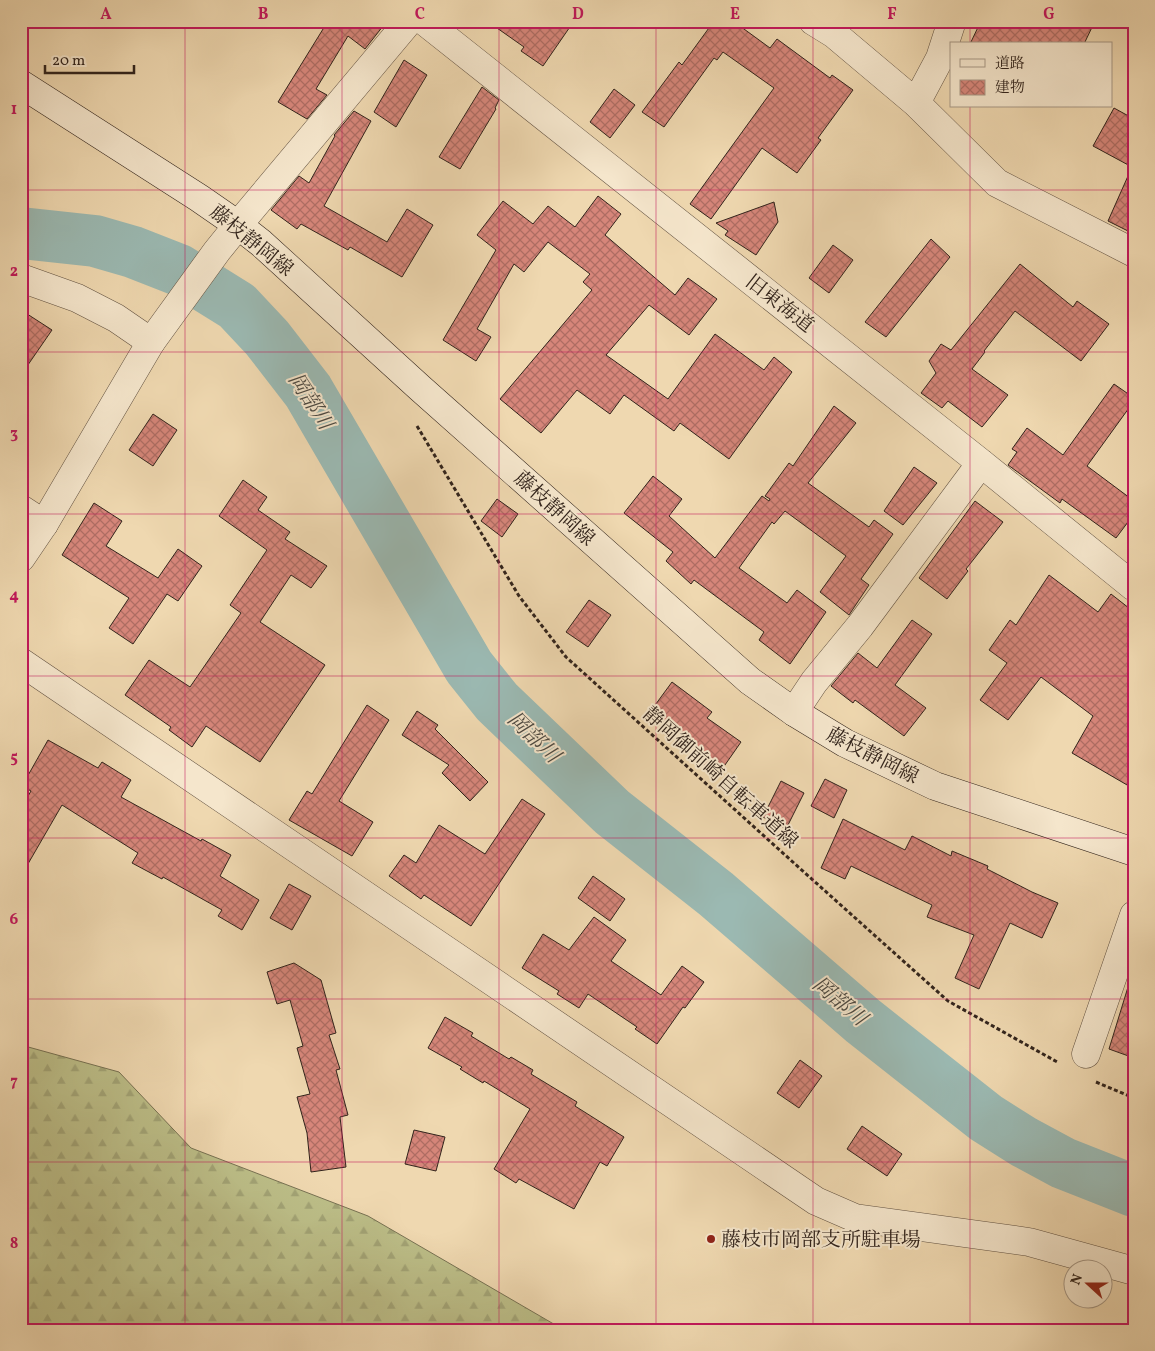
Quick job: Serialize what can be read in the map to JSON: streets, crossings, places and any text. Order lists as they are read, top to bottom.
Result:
{
  "streets": {
    "street": ["藤枝静岡線", "旧東海道"],
    "path": ["静岡御前崎自転車道線"]
  },
  "water": ["岡部川"],
  "places": ["藤枝市岡部支所駐車場"],
  "legend": ["道路", "建物"],
  "scale_bar": "20 m",
  "north": "left",
  "grid": {
    "columns": [
      "A",
      "B",
      "C",
      "D",
      "E",
      "F",
      "G"
    ],
    "rows": [
      "1",
      "2",
      "3",
      "4",
      "5",
      "6",
      "7",
      "8"
    ]
  }
}
